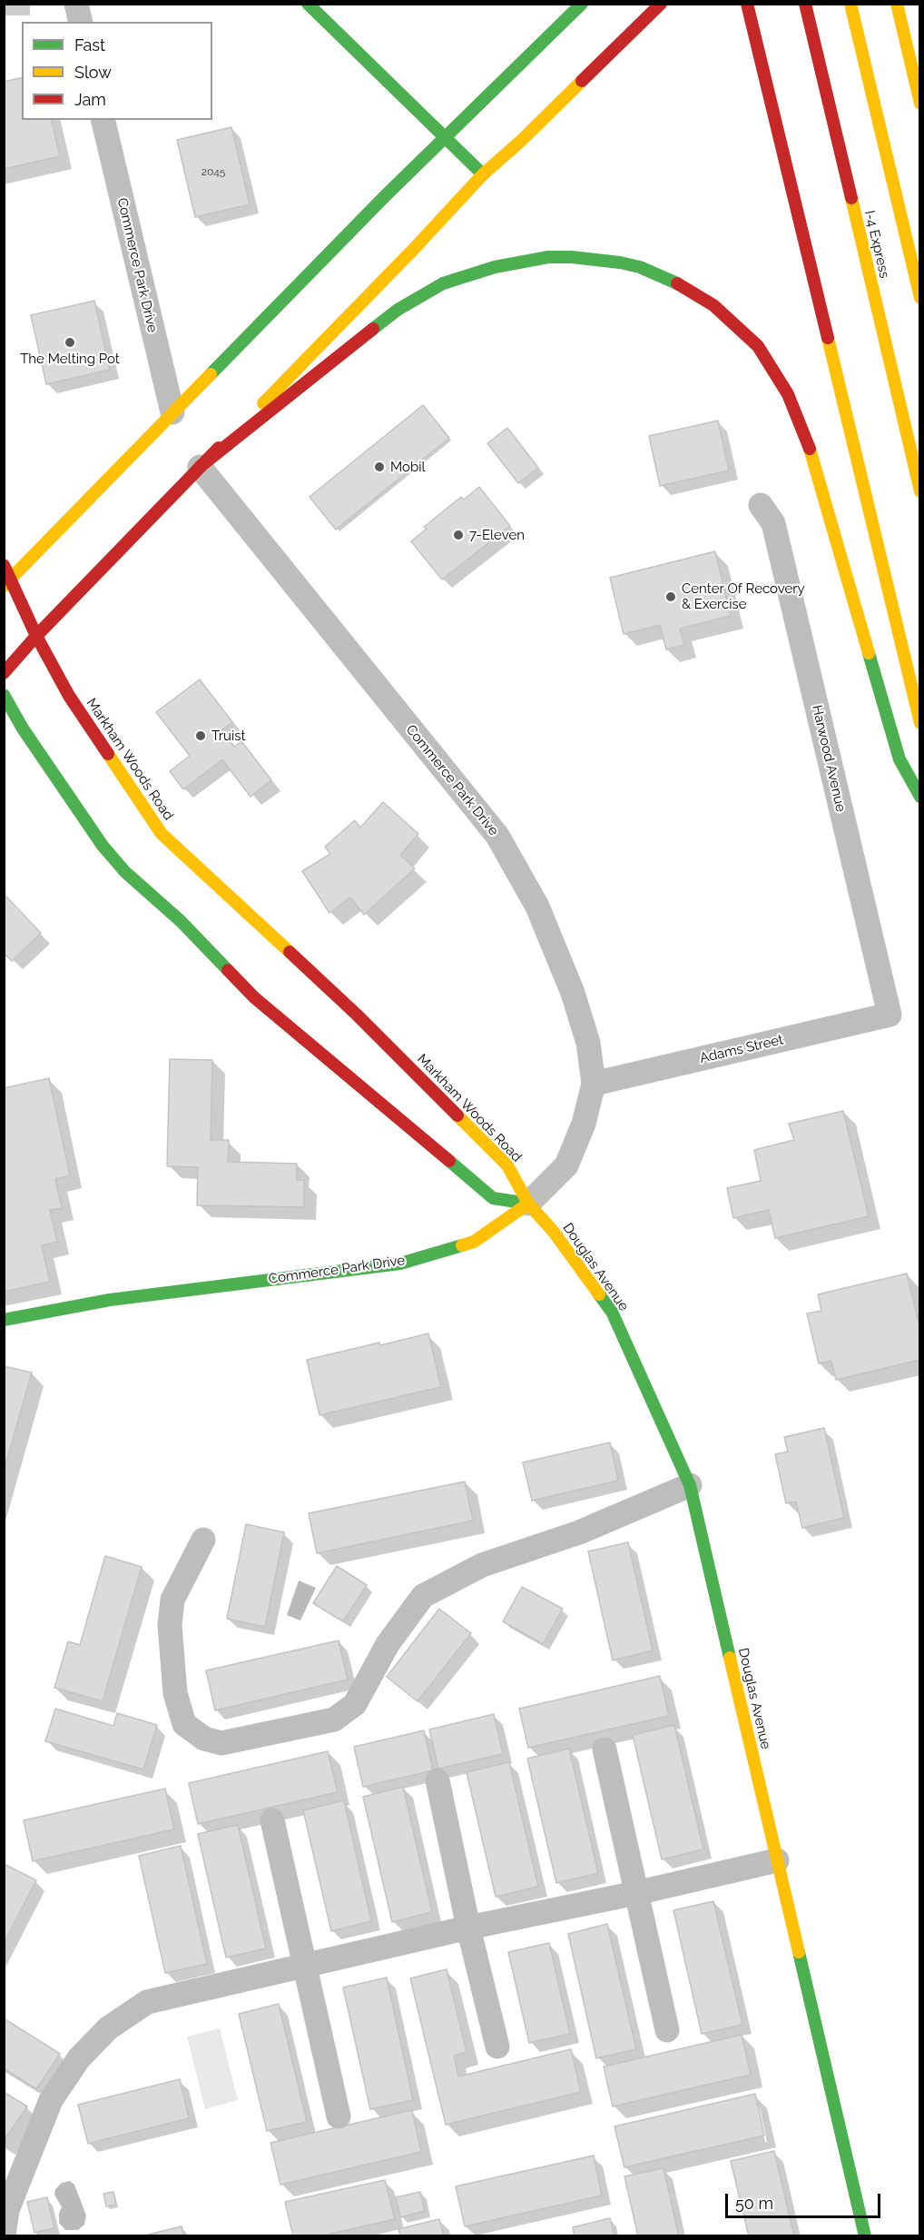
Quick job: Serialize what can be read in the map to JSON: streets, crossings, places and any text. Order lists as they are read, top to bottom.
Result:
{
  "streets": {
    "main road": [
      "I-4 Express",
      "Commerce Park Drive",
      "Markham Woods Road",
      "Douglas Avenue"
    ],
    "street": ["Harwood Avenue", "Adams Street"]
  },
  "crossings": [
    ["Commerce Park Drive", "Markham Woods Road"],
    ["Commerce Park Drive", "Adams Street"],
    ["Commerce Park Drive", "Douglas Avenue"],
    ["Harwood Avenue", "Adams Street"],
    ["Markham Woods Road", "Douglas Avenue"]
  ],
  "places": [
    "The Melting Pot",
    "Mobil",
    "7-Eleven",
    "Center Of Recovery & Exercise",
    "Truist"
  ],
  "house_numbers": ["2045"],
  "legend": ["Fast", "Slow", "Jam"],
  "scale_bar": "50 m"
}
